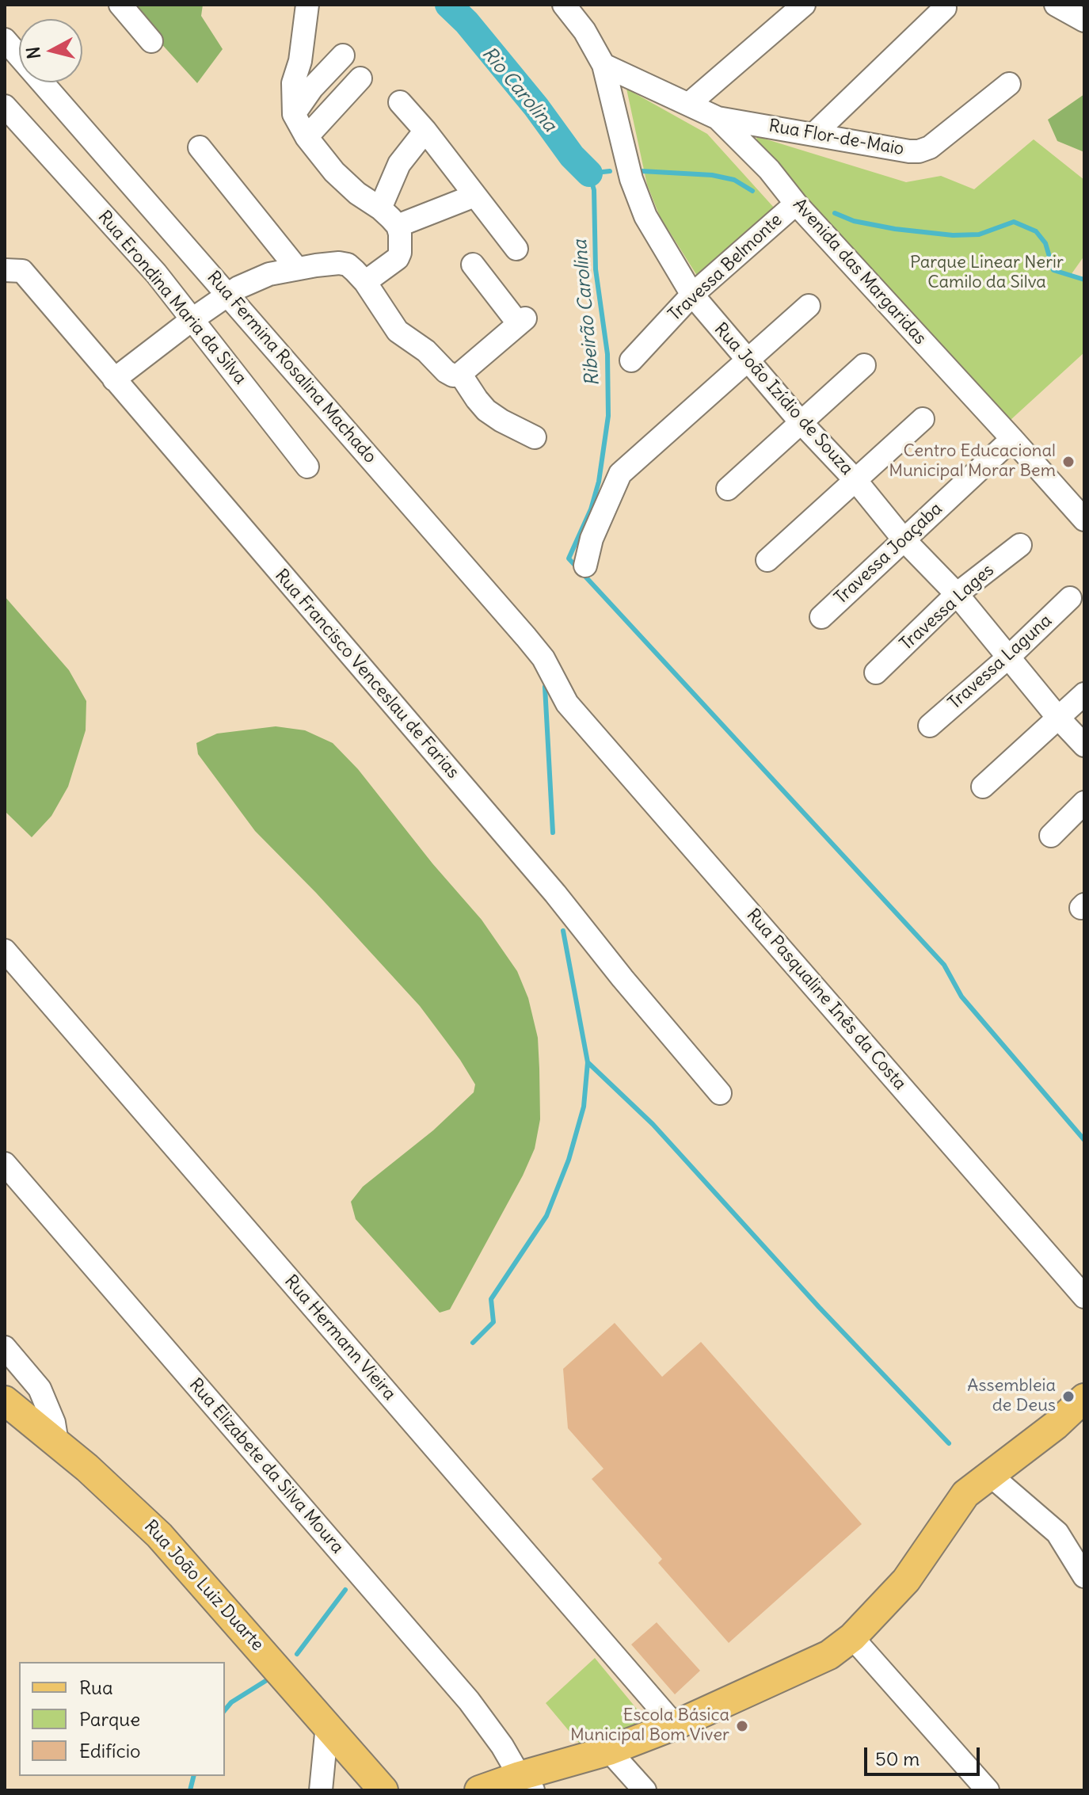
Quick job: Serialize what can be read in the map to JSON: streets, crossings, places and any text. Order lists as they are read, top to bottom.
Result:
{
  "streets": {
    "main road": ["Rua João Luiz Duarte"],
    "street": [
      "Rua Flor-de-Maio",
      "Travessa Belmonte",
      "Avenida das Margaridas",
      "Rua Erondina Maria da Silva",
      "Rua Fermina Rosalina Machado",
      "Rua João Izídio de Souza",
      "Travessa Joaçaba",
      "Travessa Lages",
      "Travessa Laguna",
      "Rua Francisco Venceslau de Farias",
      "Rua Pasqualine Inês da Costa",
      "Rua Hermann Vieira",
      "Rua Elizabete da Silva Moura"
    ]
  },
  "crossings": [
    ["Rua Flor-de-Maio", "Avenida das Margaridas"],
    ["Travessa Belmonte", "Avenida das Margaridas"],
    ["Travessa Belmonte", "Rua João Izídio de Souza"],
    ["Avenida das Margaridas", "Rua João Izídio de Souza"],
    ["Avenida das Margaridas", "Travessa Joaçaba"],
    ["Rua Fermina Rosalina Machado", "Rua Pasqualine Inês da Costa"],
    ["Rua João Izídio de Souza", "Travessa Joaçaba"],
    ["Rua João Izídio de Souza", "Travessa Lages"],
    ["Rua João Izídio de Souza", "Travessa Laguna"]
  ],
  "water": ["Rio Carolina", "Ribeirão Carolina"],
  "parks": ["Parque Linear Nerir Camilo da Silva"],
  "places": ["Centro Educacional Municipal Morar Bem", "Assembleia de Deus", "Escola Básica Municipal Bom Viver"],
  "legend": ["Rua", "Parque", "Edifício"],
  "scale_bar": "50 m",
  "north": "left"
}
